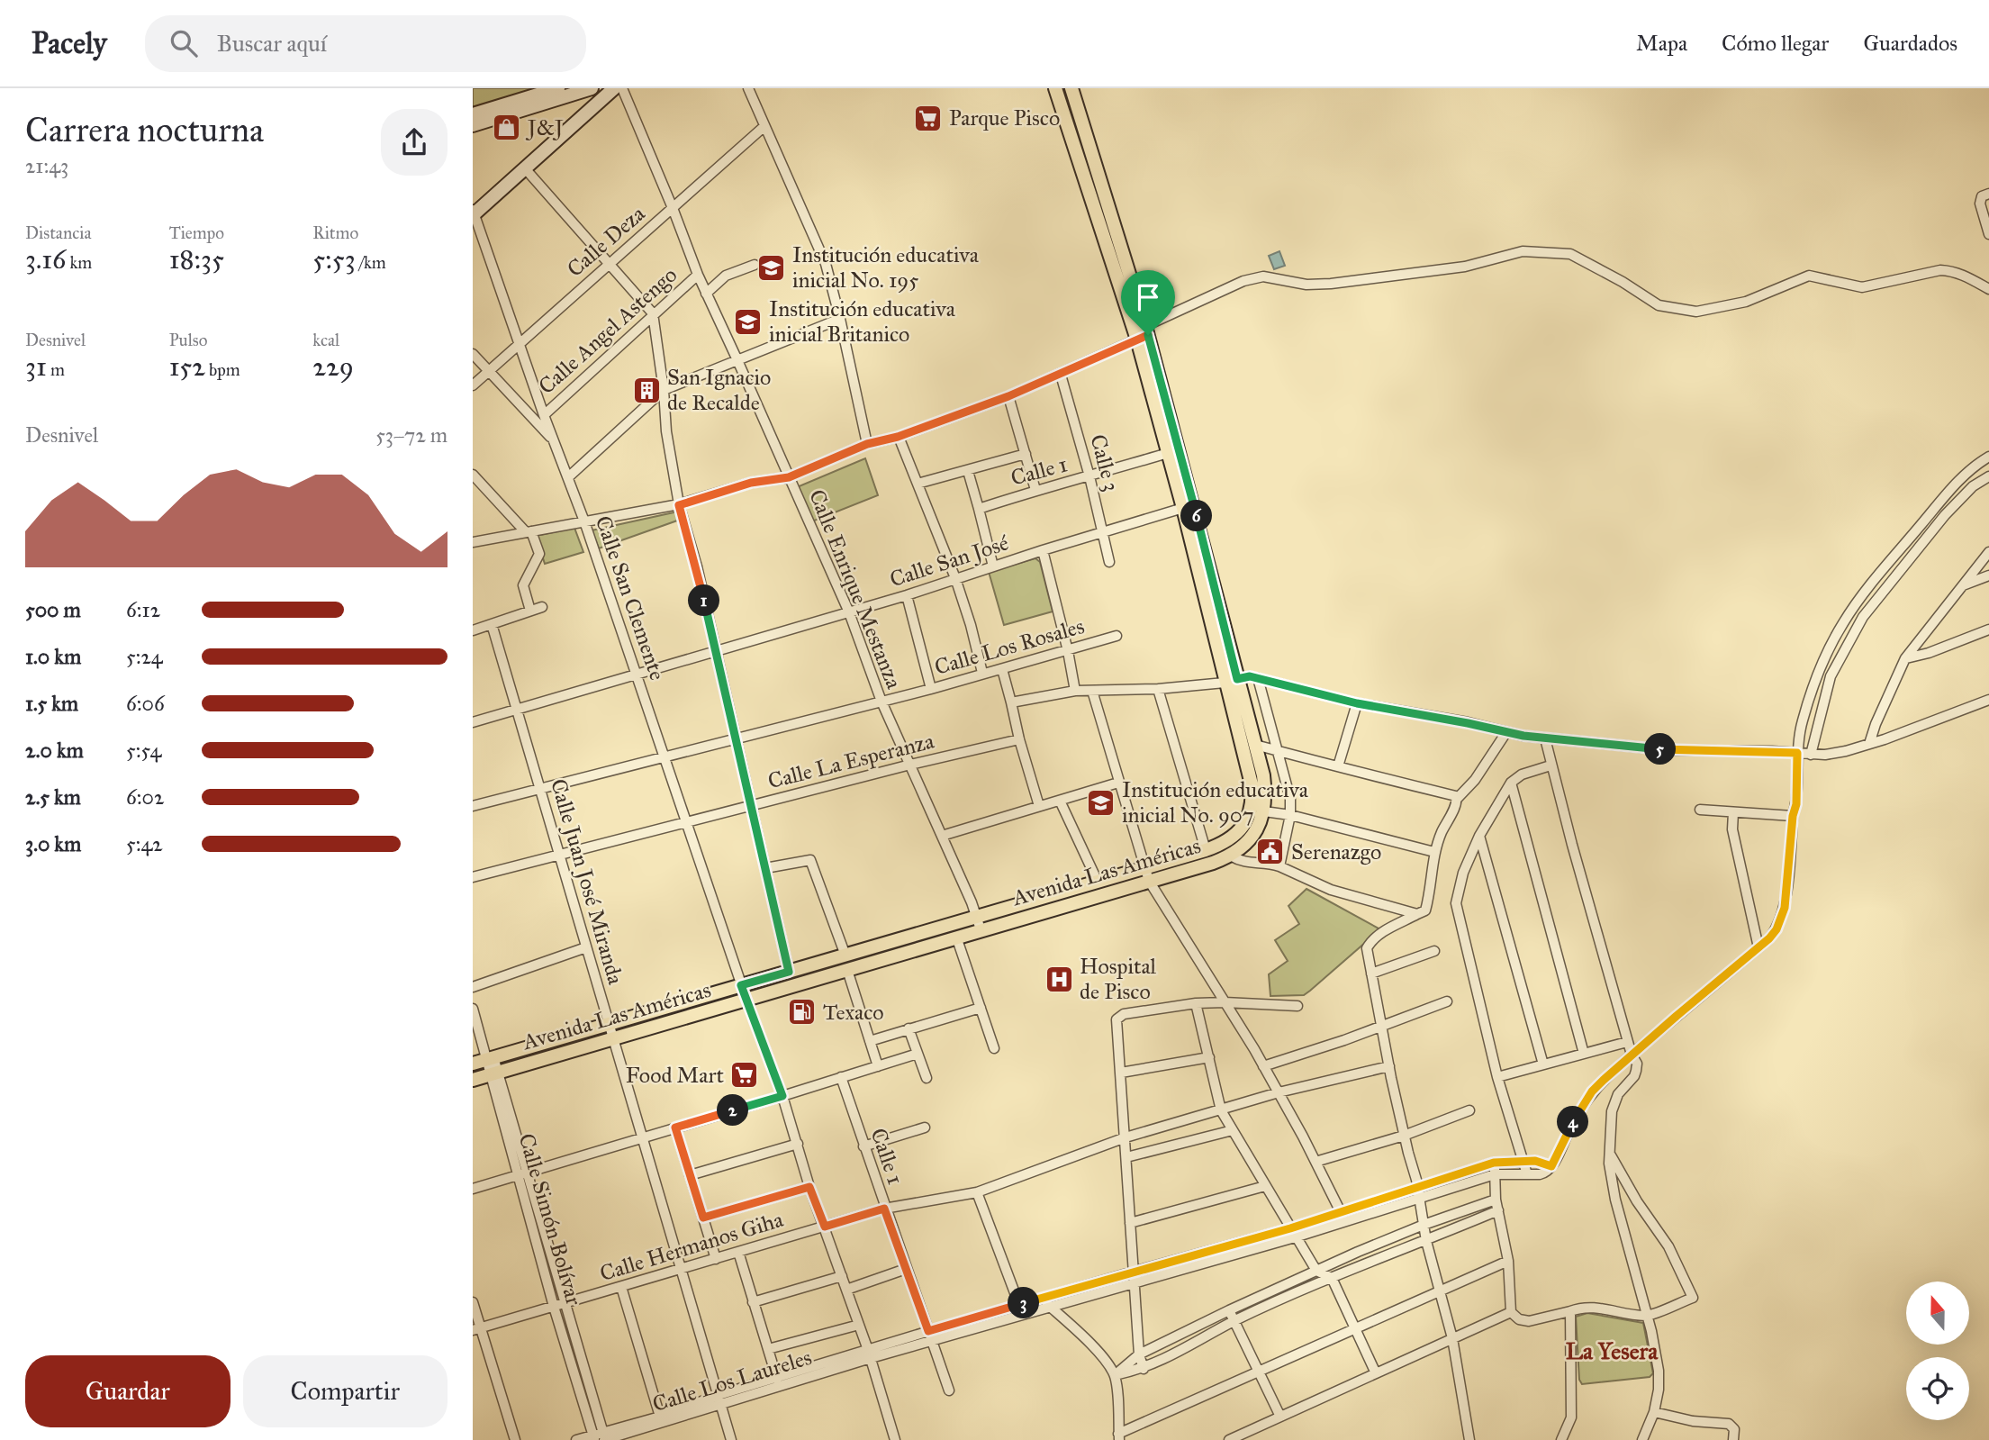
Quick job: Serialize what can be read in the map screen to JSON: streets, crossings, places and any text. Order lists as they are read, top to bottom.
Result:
{
  "streets": {
    "main road": ["Avenida Las Américas"],
    "street": [
      "Calle Deza",
      "Calle Angel Astengo",
      "Calle 3",
      "Calle 1",
      "Calle San José",
      "Calle Enrique Mestanza",
      "Calle San Clemente",
      "Calle Los Rosales",
      "Calle La Esperanza",
      "Calle Juan José Miranda",
      "Calle Simón Bolívar",
      "Calle Hermanos Giha",
      "Calle Los Laureles"
    ]
  },
  "crossings": [
    ["Calle Deza", "Calle Enrique Mestanza"],
    ["Calle Deza", "Calle San Clemente"],
    ["Calle Angel Astengo", "Calle Enrique Mestanza"],
    ["Calle Angel Astengo", "Calle San Clemente"],
    ["Calle 3", "Calle 1"],
    ["Calle 3", "Calle San José"],
    ["Calle 1", "Avenida Las Américas"],
    ["Calle 1", "Calle Hermanos Giha"],
    ["Calle San José", "Calle Enrique Mestanza"],
    ["Calle San José", "Calle San Clemente"],
    ["Calle San José", "Avenida Las Américas"],
    ["Calle San José", "Calle Juan José Miranda"],
    ["Calle Enrique Mestanza", "Calle Los Rosales"],
    ["Calle Enrique Mestanza", "Calle La Esperanza"],
    ["Calle Enrique Mestanza", "Avenida Las Américas"],
    ["Calle San Clemente", "Calle Los Rosales"],
    ["Calle San Clemente", "Calle La Esperanza"],
    ["Calle San Clemente", "Avenida Las Américas"],
    ["Calle San Clemente", "Calle Hermanos Giha"],
    ["Calle San Clemente", "Calle Los Laureles"],
    ["Calle Los Rosales", "Calle Juan José Miranda"],
    ["Calle La Esperanza", "Calle Juan José Miranda"],
    ["Avenida Las Américas", "Calle Juan José Miranda"],
    ["Avenida Las Américas", "Calle Simón Bolívar"],
    ["Calle Juan José Miranda", "Calle Hermanos Giha"],
    ["Calle Juan José Miranda", "Calle Los Laureles"],
    ["Calle Simón Bolívar", "Calle Hermanos Giha"],
    ["Calle Simón Bolívar", "Calle Los Laureles"]
  ],
  "districts": ["La Yesera"],
  "places": {
    "supermarket": ["Parque Pisco", "Food Mart"],
    "shop": ["J&J"],
    "school or university": ["Institución educativa inicial No. 195", "Institución educativa inicial Britanico", "Institución educativa inicial No. 907"],
    "building": ["San Ignacio de Recalde"],
    "public building": ["Serenazgo"],
    "hospital": ["Hospital de Pisco"],
    "fuel station": ["Texaco"]
  },
  "north": "top",
  "page": {
    "header": "Pacely",
    "search": "Buscar aquí",
    "nav": ["Mapa", "Cómo llegar", "Guardados"],
    "heading": ["Carrera nocturna", "21:43"],
    "stats": [
      ["Distancia", "3.16 km"],
      ["Tiempo", "18:35"],
      ["Ritmo", "5:53 /km"],
      ["Desnivel", "31 m"],
      ["Pulso", "152 bpm"],
      ["kcal", "229"]
    ],
    "chart": ["Desnivel", "53–72 m"],
    "pins": [
      "6",
      "1",
      "5",
      "2",
      "4",
      "3"
    ],
    "list": [
      {
        "name": "500 m",
        "note": "6:12"
      },
      {
        "name": "1.0 km",
        "note": "5:24"
      },
      {
        "name": "1.5 km",
        "note": "6:06"
      },
      {
        "name": "2.0 km",
        "note": "5:54"
      },
      {
        "name": "2.5 km",
        "note": "6:02"
      },
      {
        "name": "3.0 km",
        "note": "5:42"
      }
    ],
    "buttons": ["Guardar", "Compartir"]
  }
}
